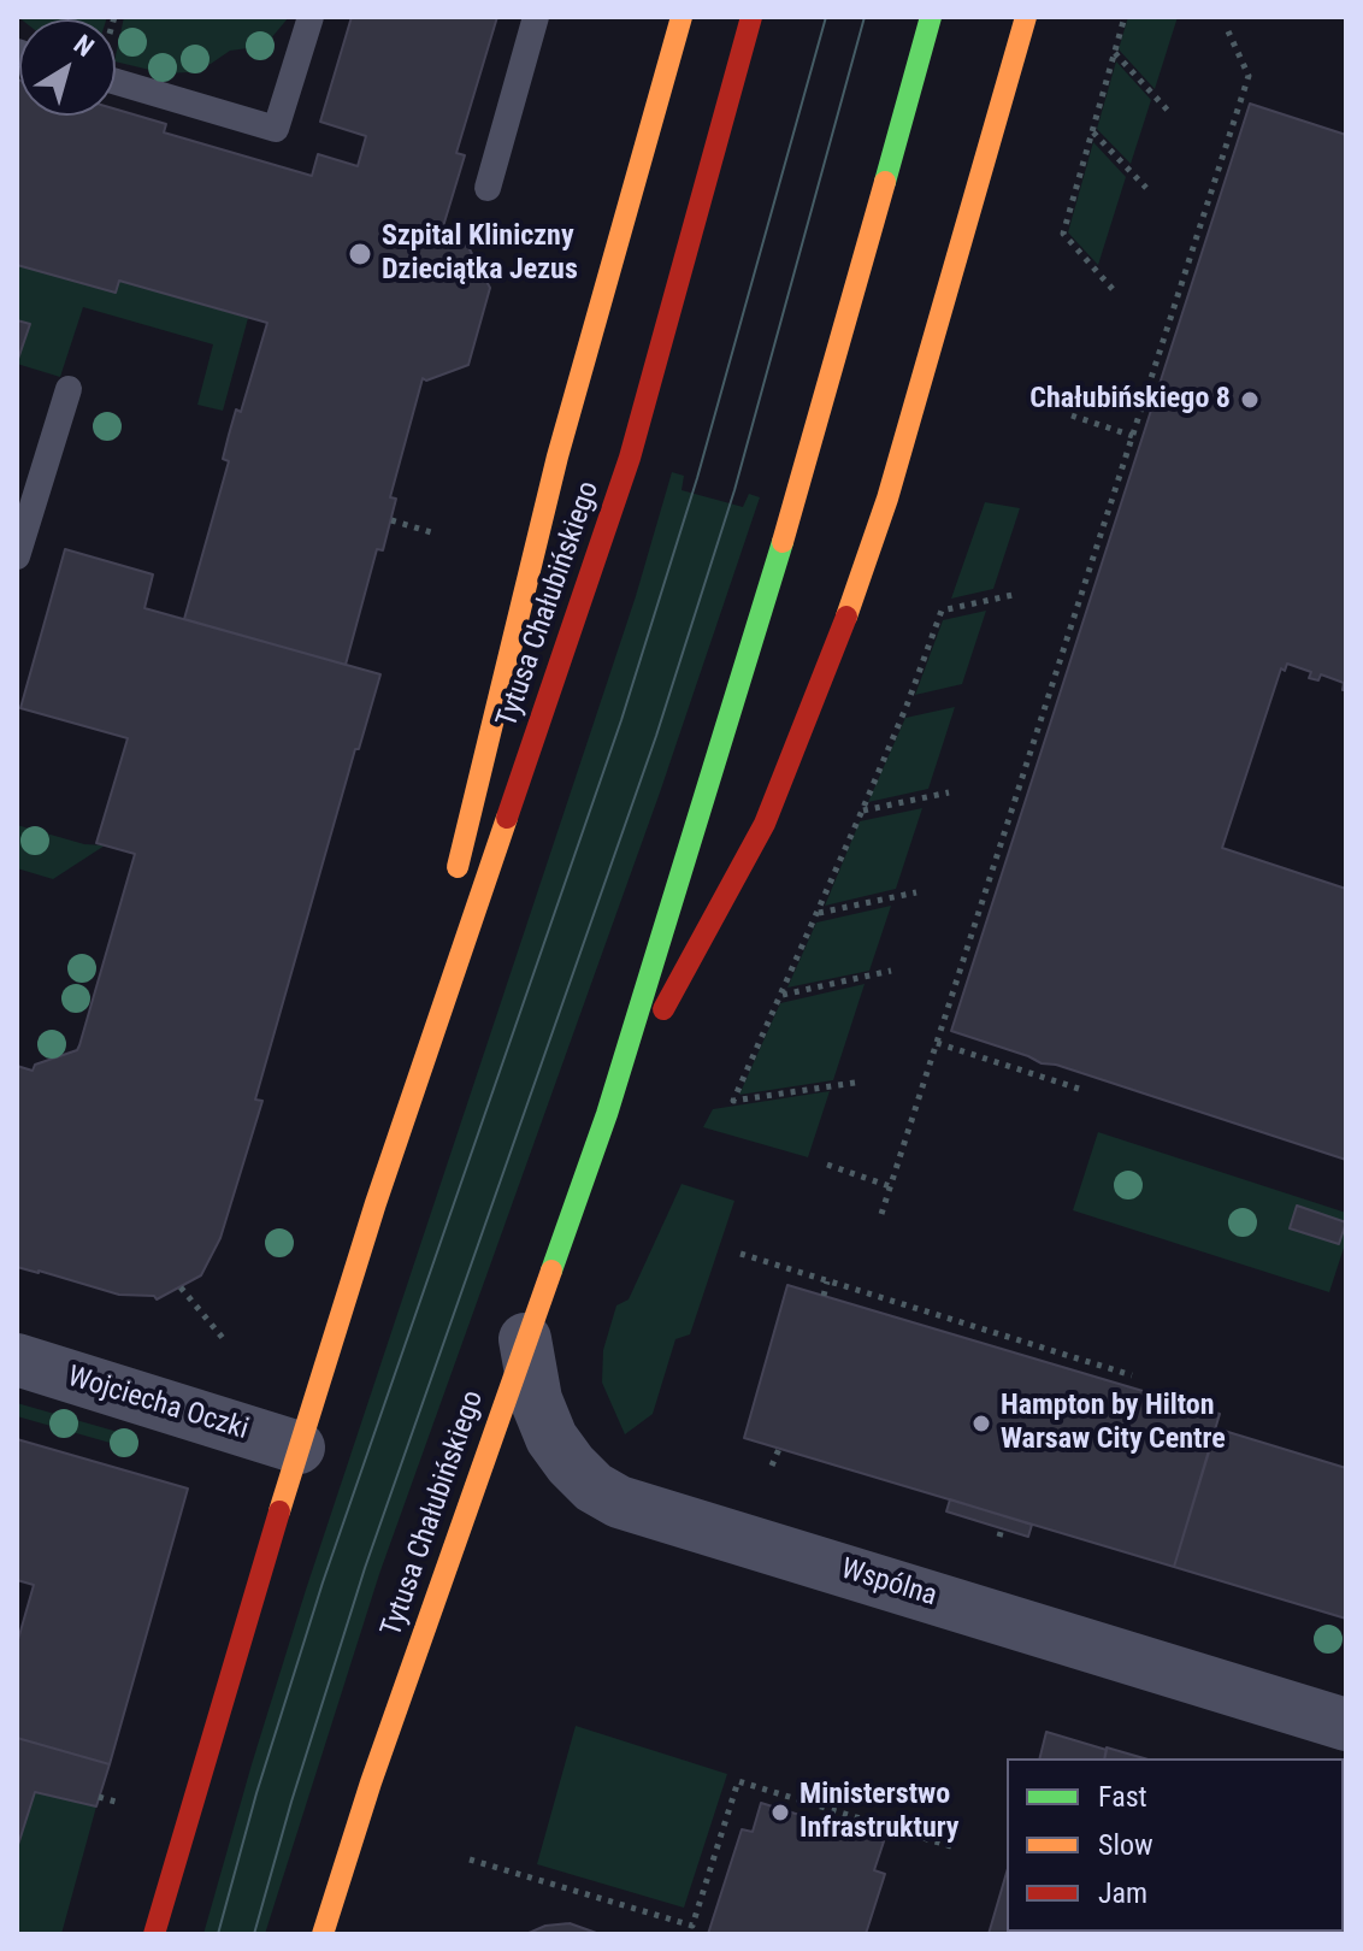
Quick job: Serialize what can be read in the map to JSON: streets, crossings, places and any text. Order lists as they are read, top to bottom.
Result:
{
  "streets": {
    "main road": ["Tytusa Chałubińskiego"],
    "street": ["Wojciecha Oczki", "Wspólna"]
  },
  "crossings": [
    ["Tytusa Chałubińskiego", "Wojciecha Oczki"],
    ["Tytusa Chałubińskiego", "Wspólna"]
  ],
  "places": [
    "Szpital Kliniczny Dzieciątka Jezus",
    "Chałubińskiego 8",
    "Hampton by Hilton Warsaw City Centre",
    "Ministerstwo Infrastruktury"
  ],
  "legend": ["Fast", "Slow", "Jam"],
  "north": "top right"
}
